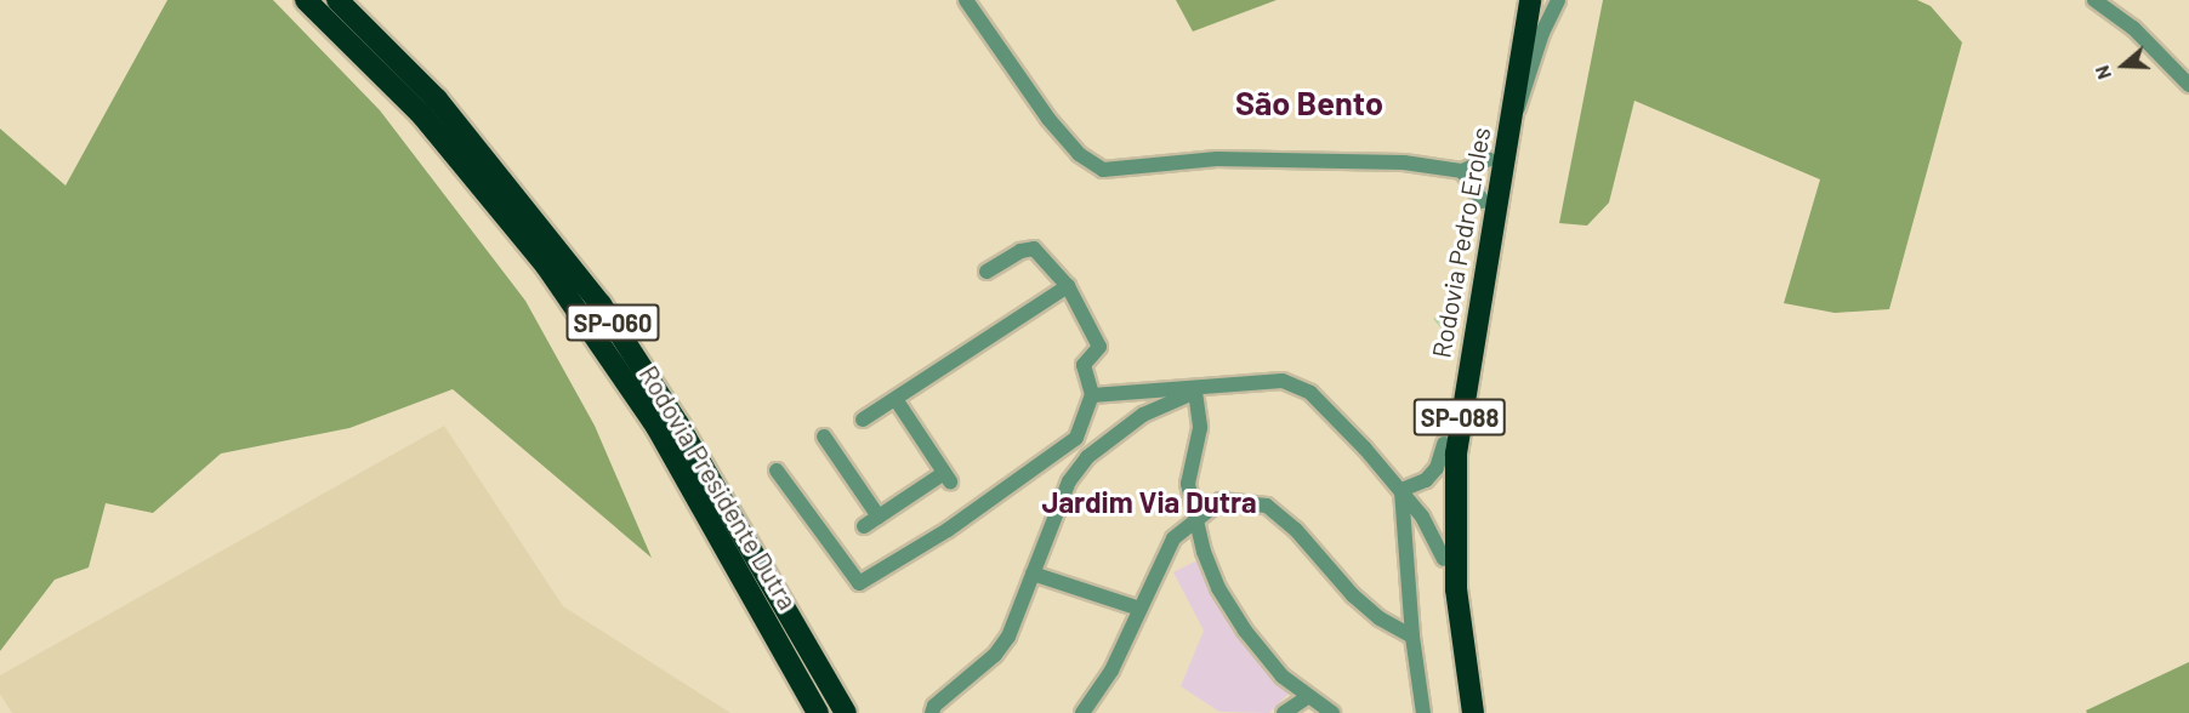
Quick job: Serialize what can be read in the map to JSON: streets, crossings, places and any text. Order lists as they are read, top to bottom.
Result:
{
  "streets": {
    "highway": [
      "Rodovia Pedro Eroles",
      "SP-060",
      "SP-088",
      "Rodovia Presidente Dutra"
    ]
  },
  "districts": ["São Bento", "Jardim Via Dutra"],
  "north": "left"
}
